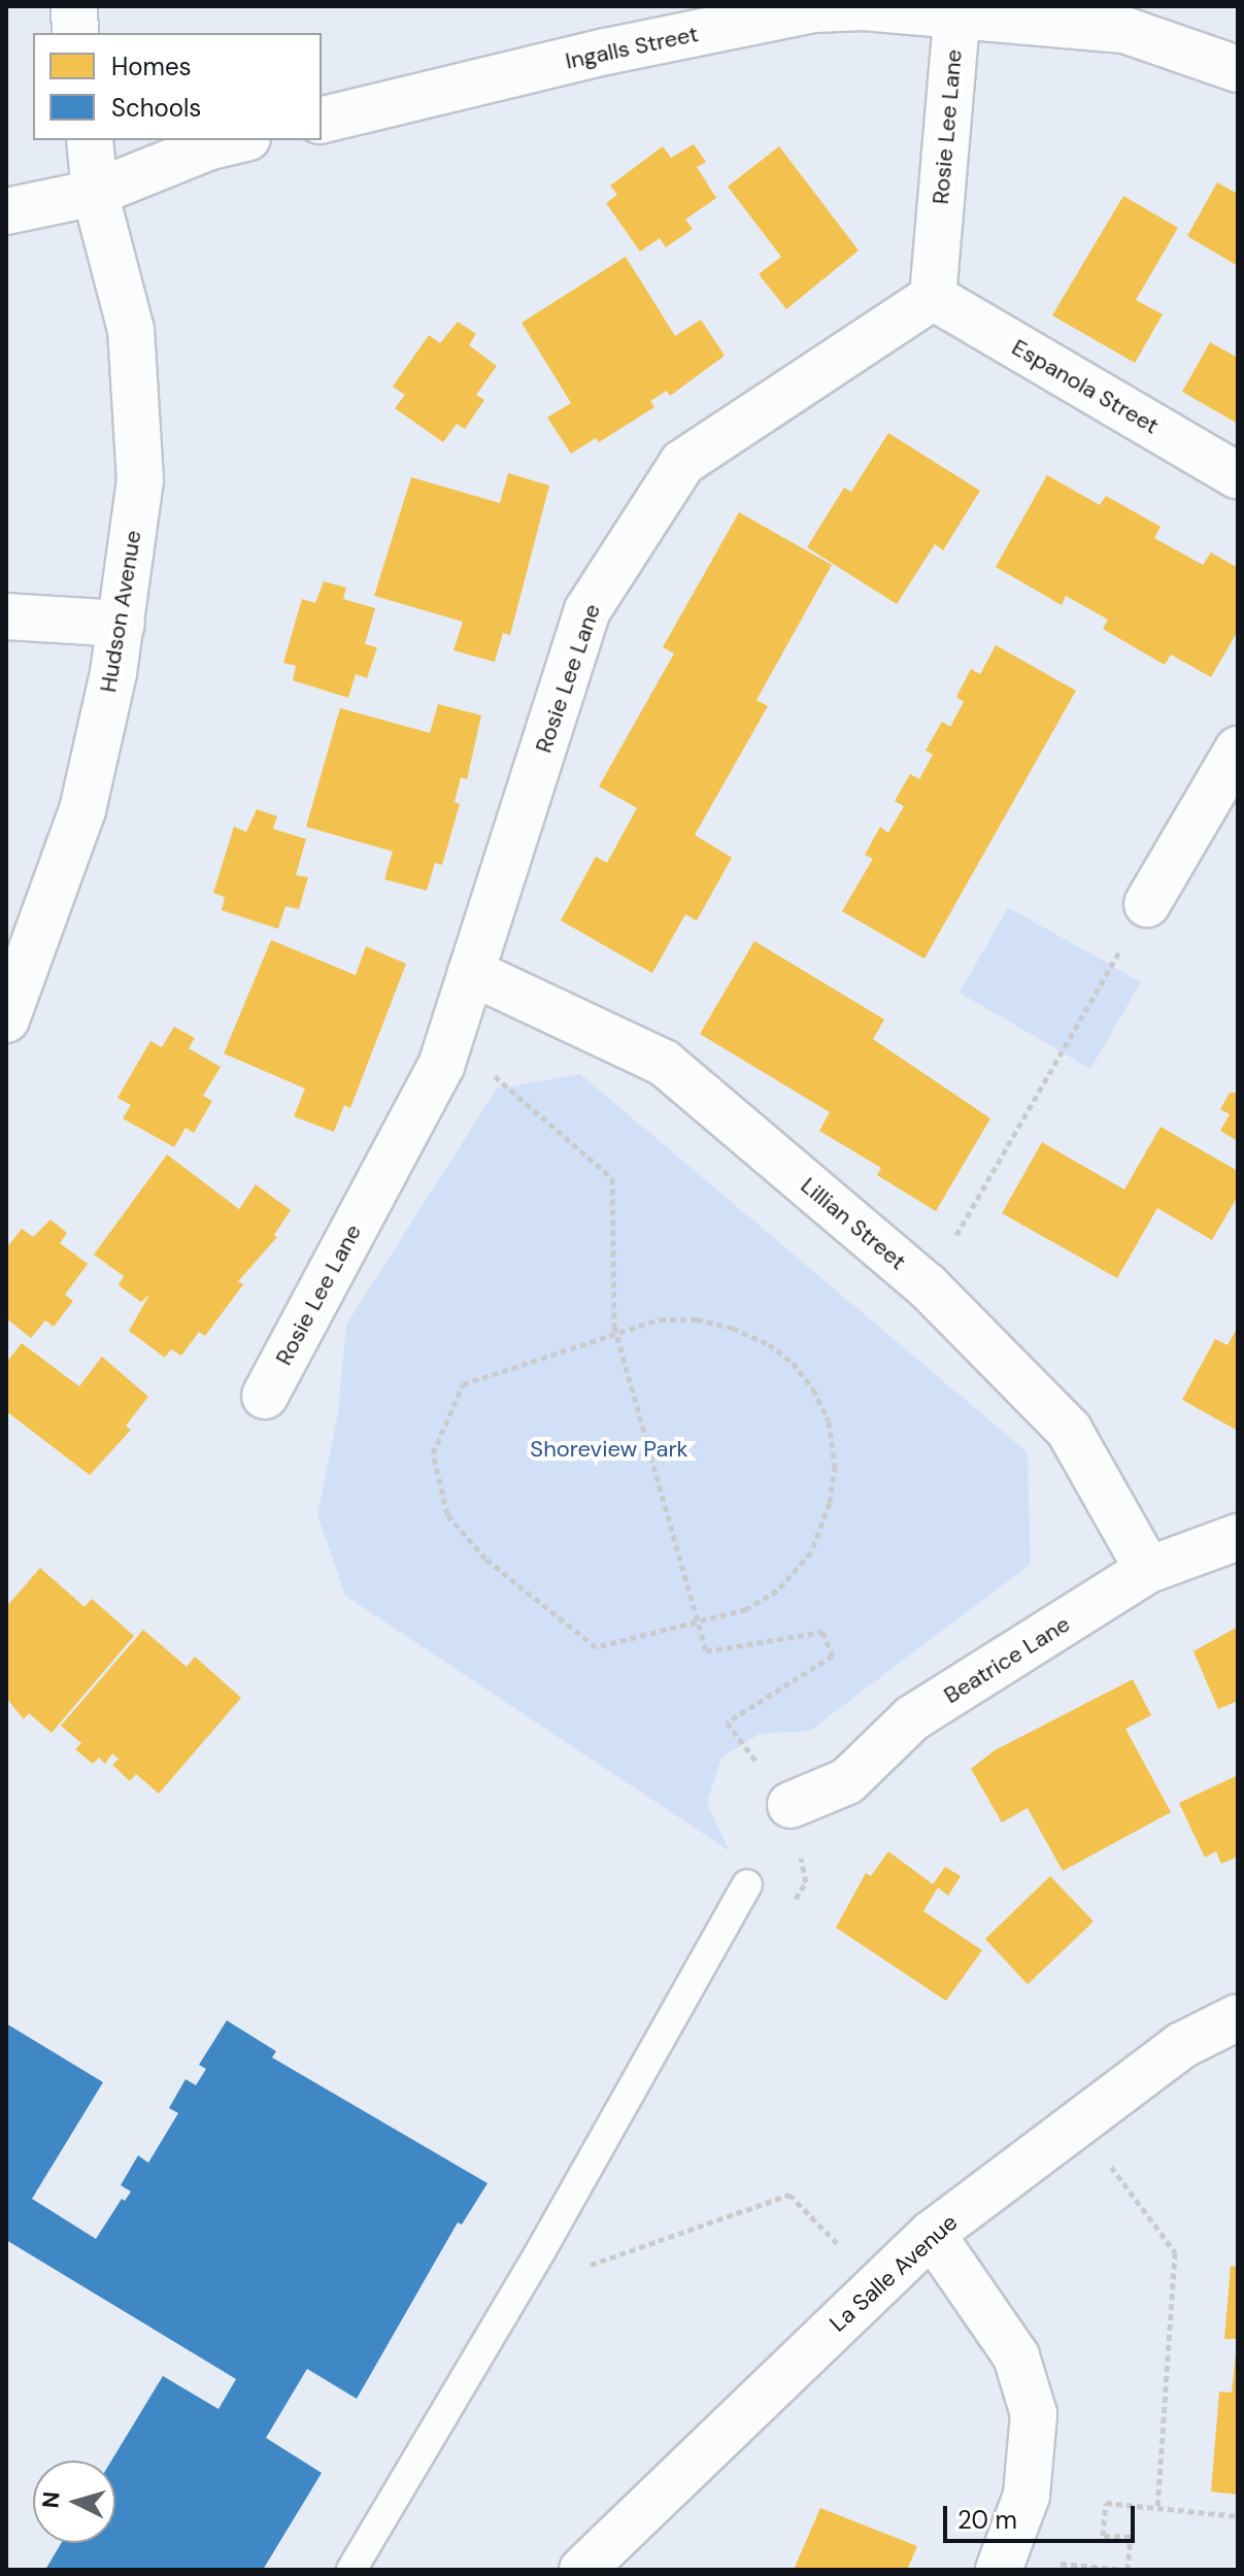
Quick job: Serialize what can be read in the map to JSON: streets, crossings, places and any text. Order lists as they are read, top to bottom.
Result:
{
  "streets": {
    "street": [
      "Ingalls Street",
      "Rosie Lee Lane",
      "Espanola Street",
      "Hudson Avenue",
      "Lillian Street",
      "Beatrice Lane",
      "La Salle Avenue"
    ]
  },
  "crossings": [
    ["Ingalls Street", "Rosie Lee Lane"],
    ["Rosie Lee Lane", "Espanola Street"],
    ["Rosie Lee Lane", "Lillian Street"],
    ["Lillian Street", "Beatrice Lane"]
  ],
  "parks": ["Shoreview Park"],
  "legend": ["Homes", "Schools"],
  "scale_bar": "20 m",
  "north": "left"
}
